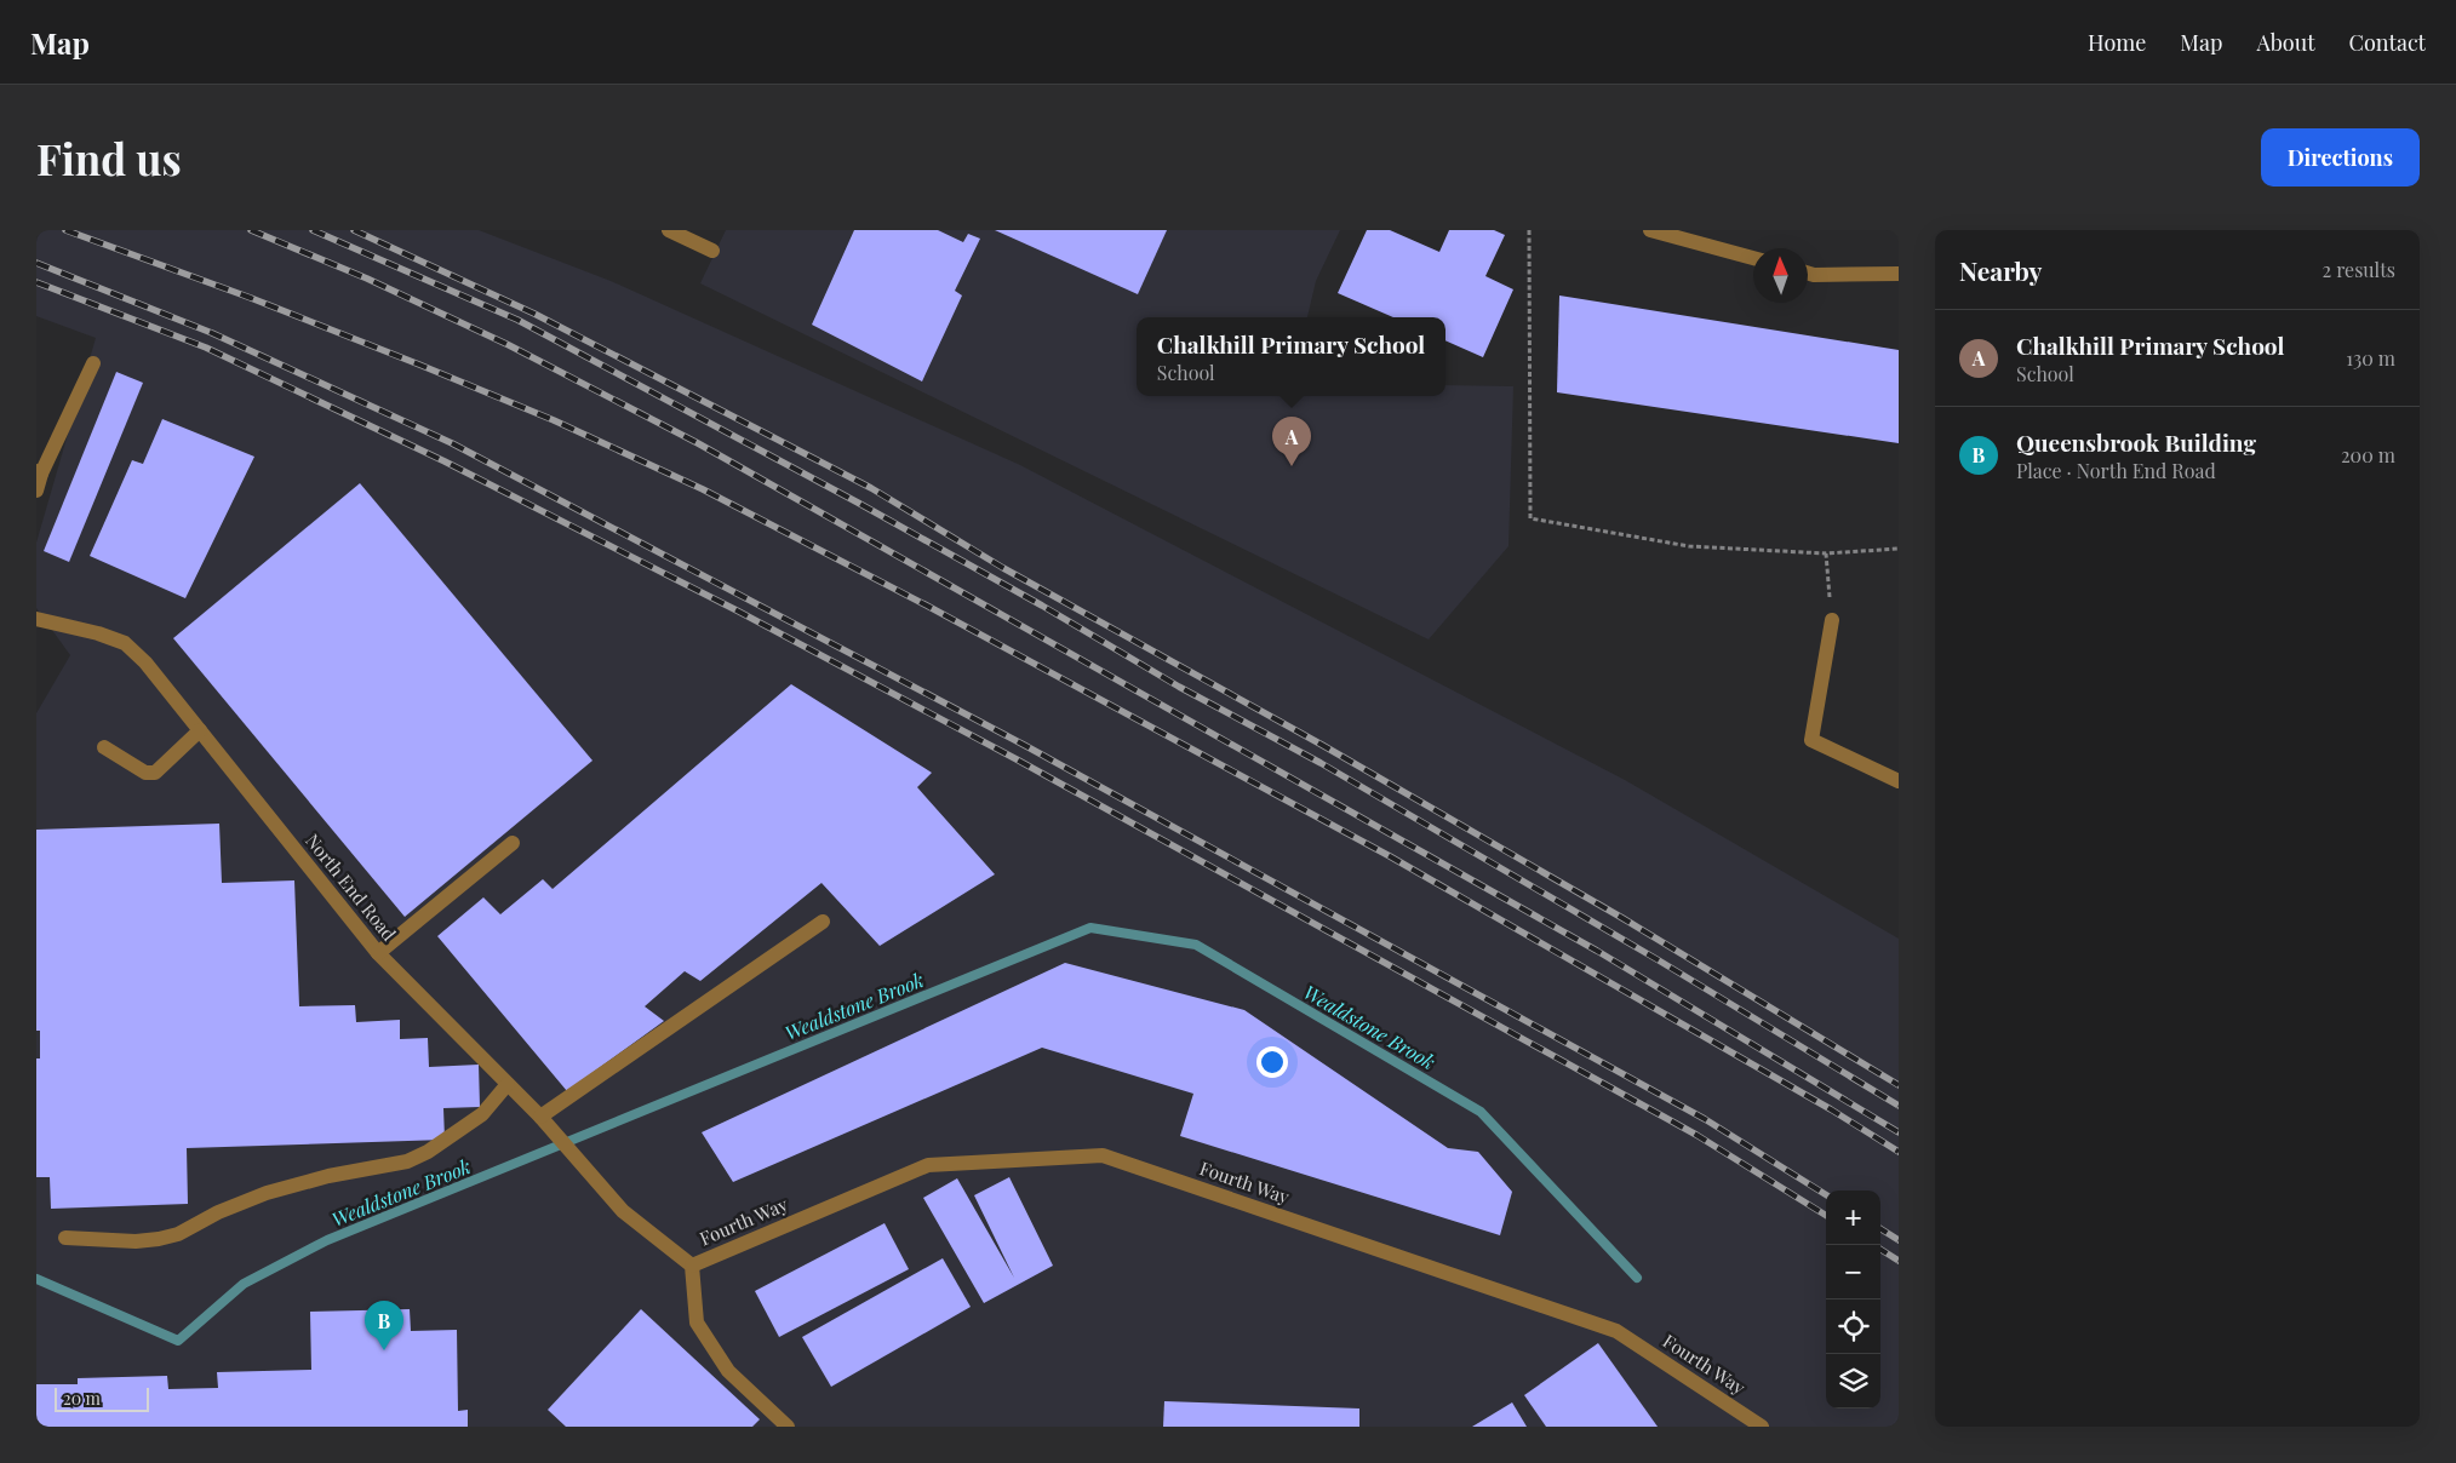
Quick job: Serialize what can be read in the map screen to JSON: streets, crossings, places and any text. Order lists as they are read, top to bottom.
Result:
{
  "streets": {
    "street": ["North End Road", "Fourth Way"]
  },
  "crossings": [
    ["North End Road", "Fourth Way"]
  ],
  "water": ["Wealdstone Brook"],
  "scale_bar": "20 m",
  "north": "top",
  "page": {
    "header": "Map",
    "nav": [
      "Home",
      "Map",
      "About",
      "Contact"
    ],
    "buttons": "Directions",
    "title": "Find us",
    "heading": ["Nearby", "2 results"],
    "list": [
      {
        "mark": "A",
        "name": "Chalkhill Primary School",
        "note": "School",
        "value": "130 m"
      },
      {
        "mark": "B",
        "name": "Queensbrook Building",
        "note": "Place · North End Road",
        "value": "200 m"
      }
    ],
    "popup": ["Chalkhill Primary School", "School"],
    "pins": ["A", "B"],
    "map_buttons": ["+", "−"],
    "scale": "20 m"
  }
}
